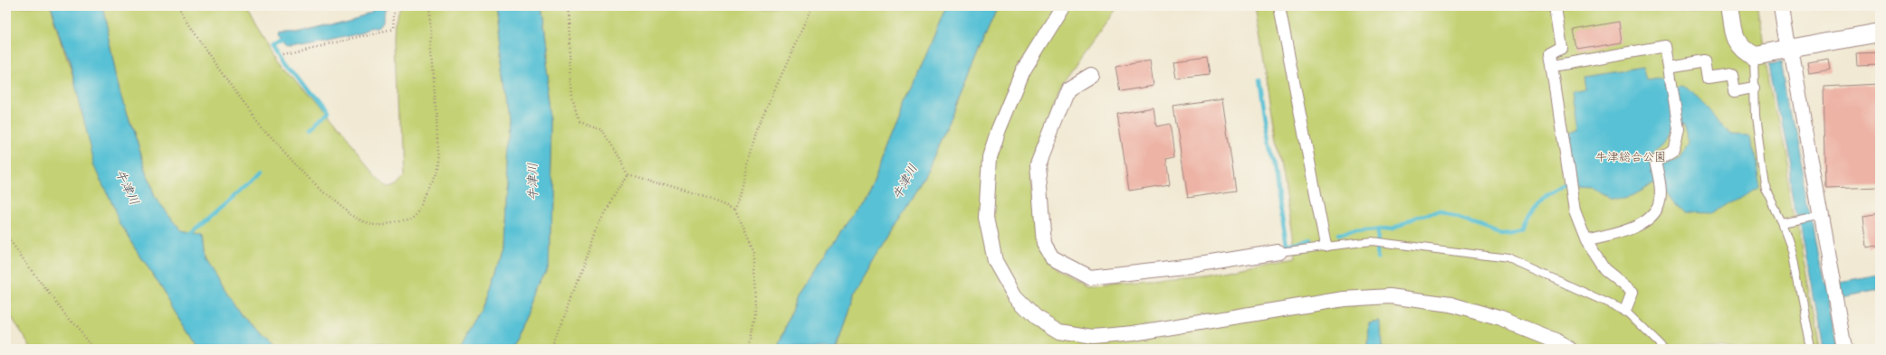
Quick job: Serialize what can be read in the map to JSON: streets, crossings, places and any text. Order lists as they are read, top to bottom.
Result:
{
  "water": ["牛津川"],
  "parks": ["牛津総合公園"]
}
